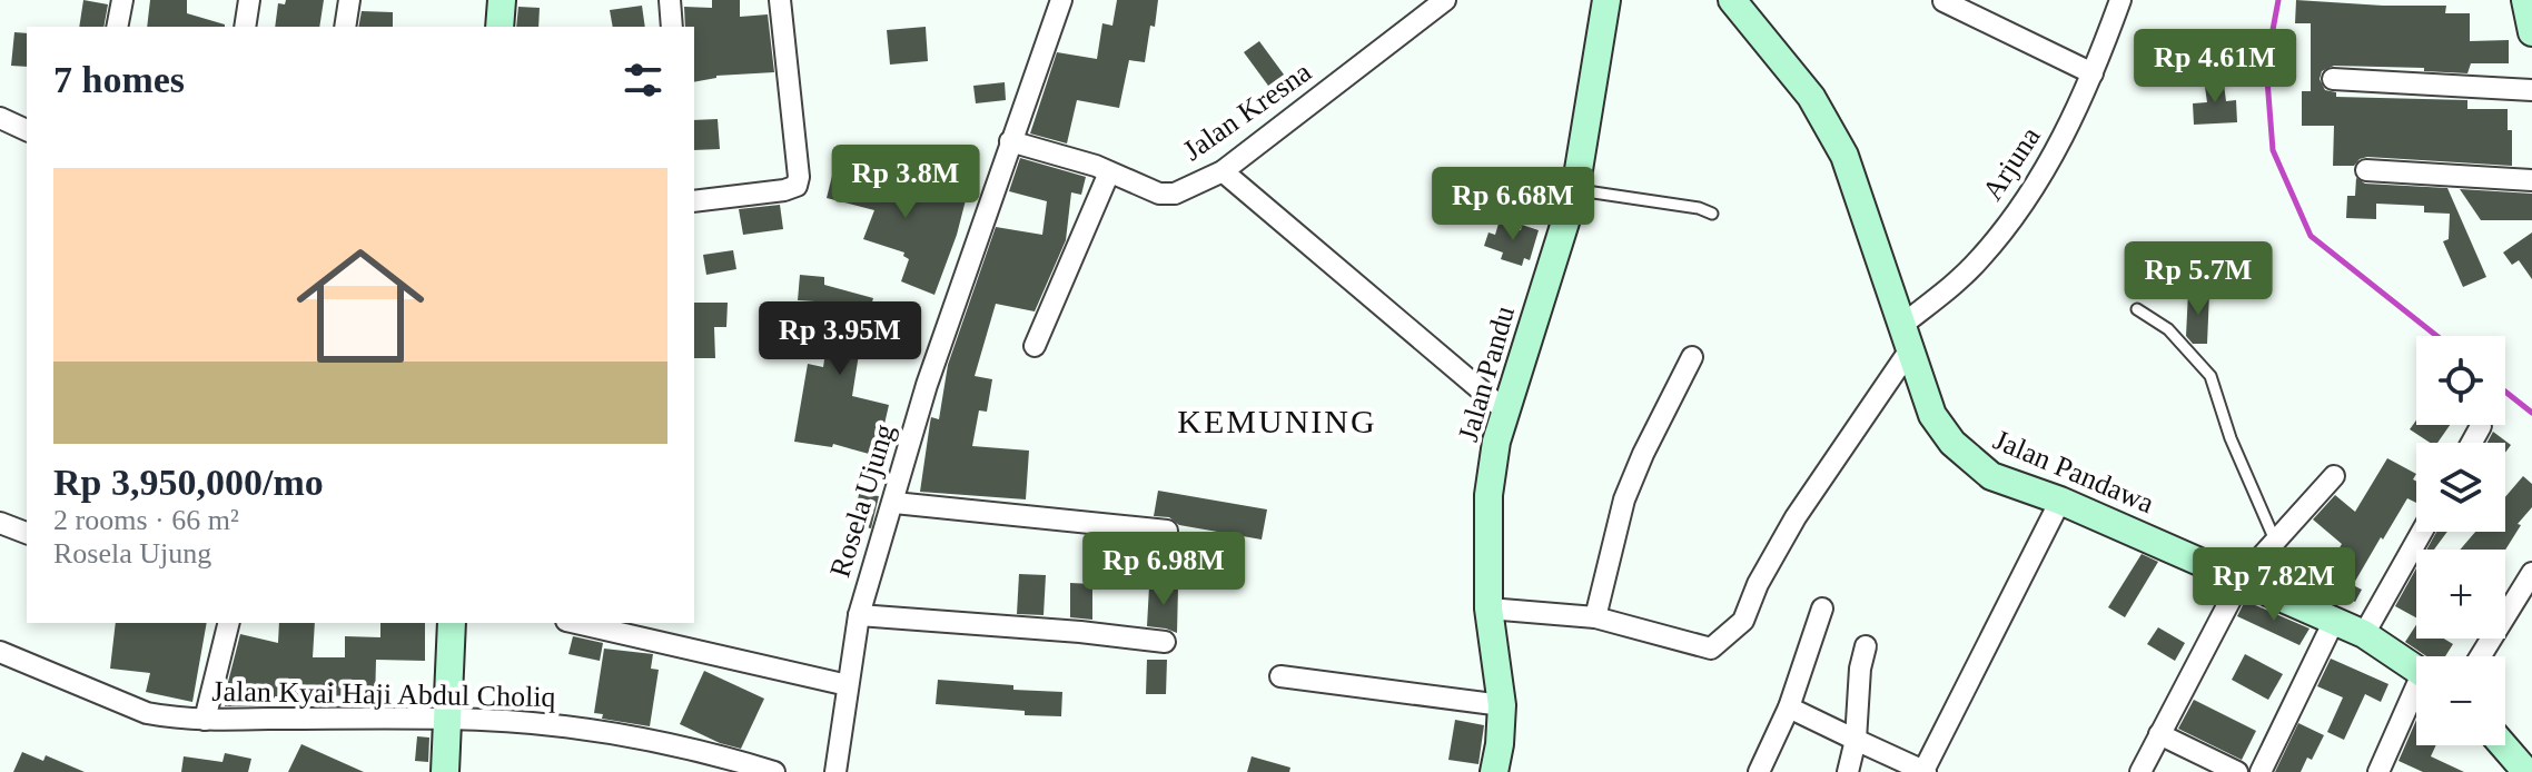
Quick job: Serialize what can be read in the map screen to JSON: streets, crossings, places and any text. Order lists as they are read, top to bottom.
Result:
{
  "streets": {
    "street": [
      "Jalan Kresna",
      "Arjuna",
      "Jalan Pandu",
      "Jalan Pandawa",
      "Rosela Ujung",
      "Jalan Kyai Haji Abdul Choliq"
    ]
  },
  "crossings": [
    ["Jalan Kresna", "Rosela Ujung"],
    ["Arjuna", "Jalan Pandawa"]
  ],
  "districts": ["KEMUNING"],
  "page": {
    "heading": "7 homes",
    "price": [
      "Rp 4.61M",
      "Rp 3.8M",
      "Rp 6.68M",
      "Rp 5.7M",
      "Rp 3.95M",
      "Rp 6.98M",
      "Rp 7.82M"
    ],
    "list": [
      {
        "name": "Rp 3,950,000/mo",
        "note": "2 rooms · 66 m² · Rosela Ujung"
      }
    ],
    "map_buttons": ["+", "−"]
  }
}
